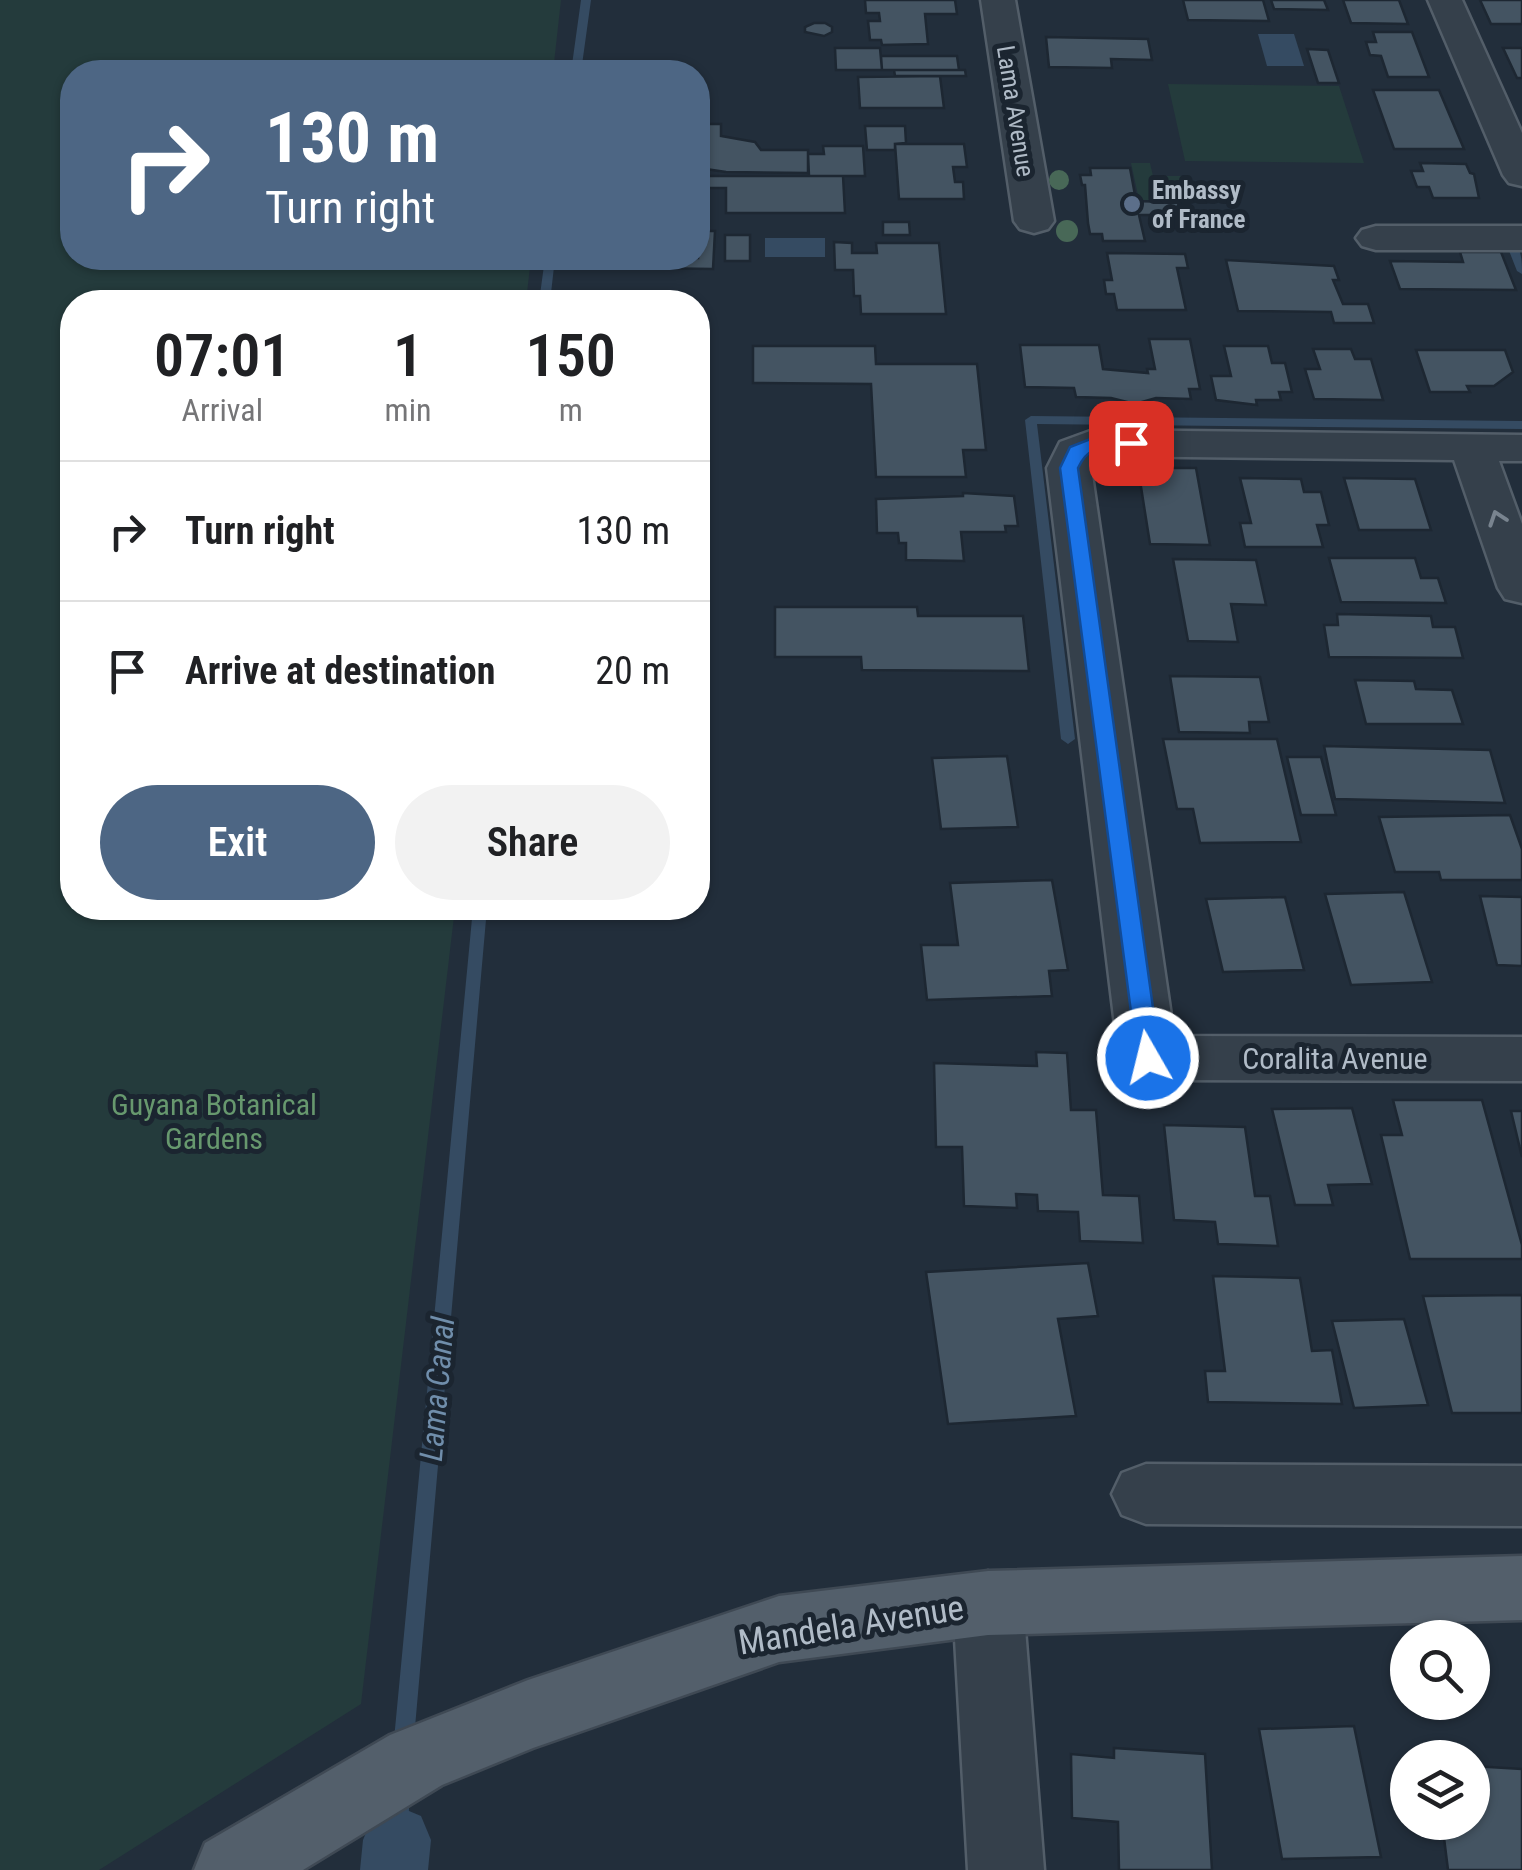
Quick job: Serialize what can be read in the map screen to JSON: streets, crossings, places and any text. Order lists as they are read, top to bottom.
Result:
{
  "streets": {
    "main road": ["Mandela Avenue"],
    "street": ["Lama Avenue", "Coralita Avenue"]
  },
  "water": ["Lama Canal"],
  "parks": ["Guyana Botanical Gardens"],
  "places": ["Embassy of France"],
  "page": {
    "turn": ["130 m", "Turn right"],
    "eta": [
      "07:01",
      "Arrival",
      "1",
      "min",
      "150",
      "m"
    ],
    "list": [
      {
        "name": "Turn right",
        "value": "130 m"
      },
      {
        "name": "Arrive at destination",
        "value": "20 m"
      }
    ],
    "buttons": ["Exit", "Share"]
  }
}
